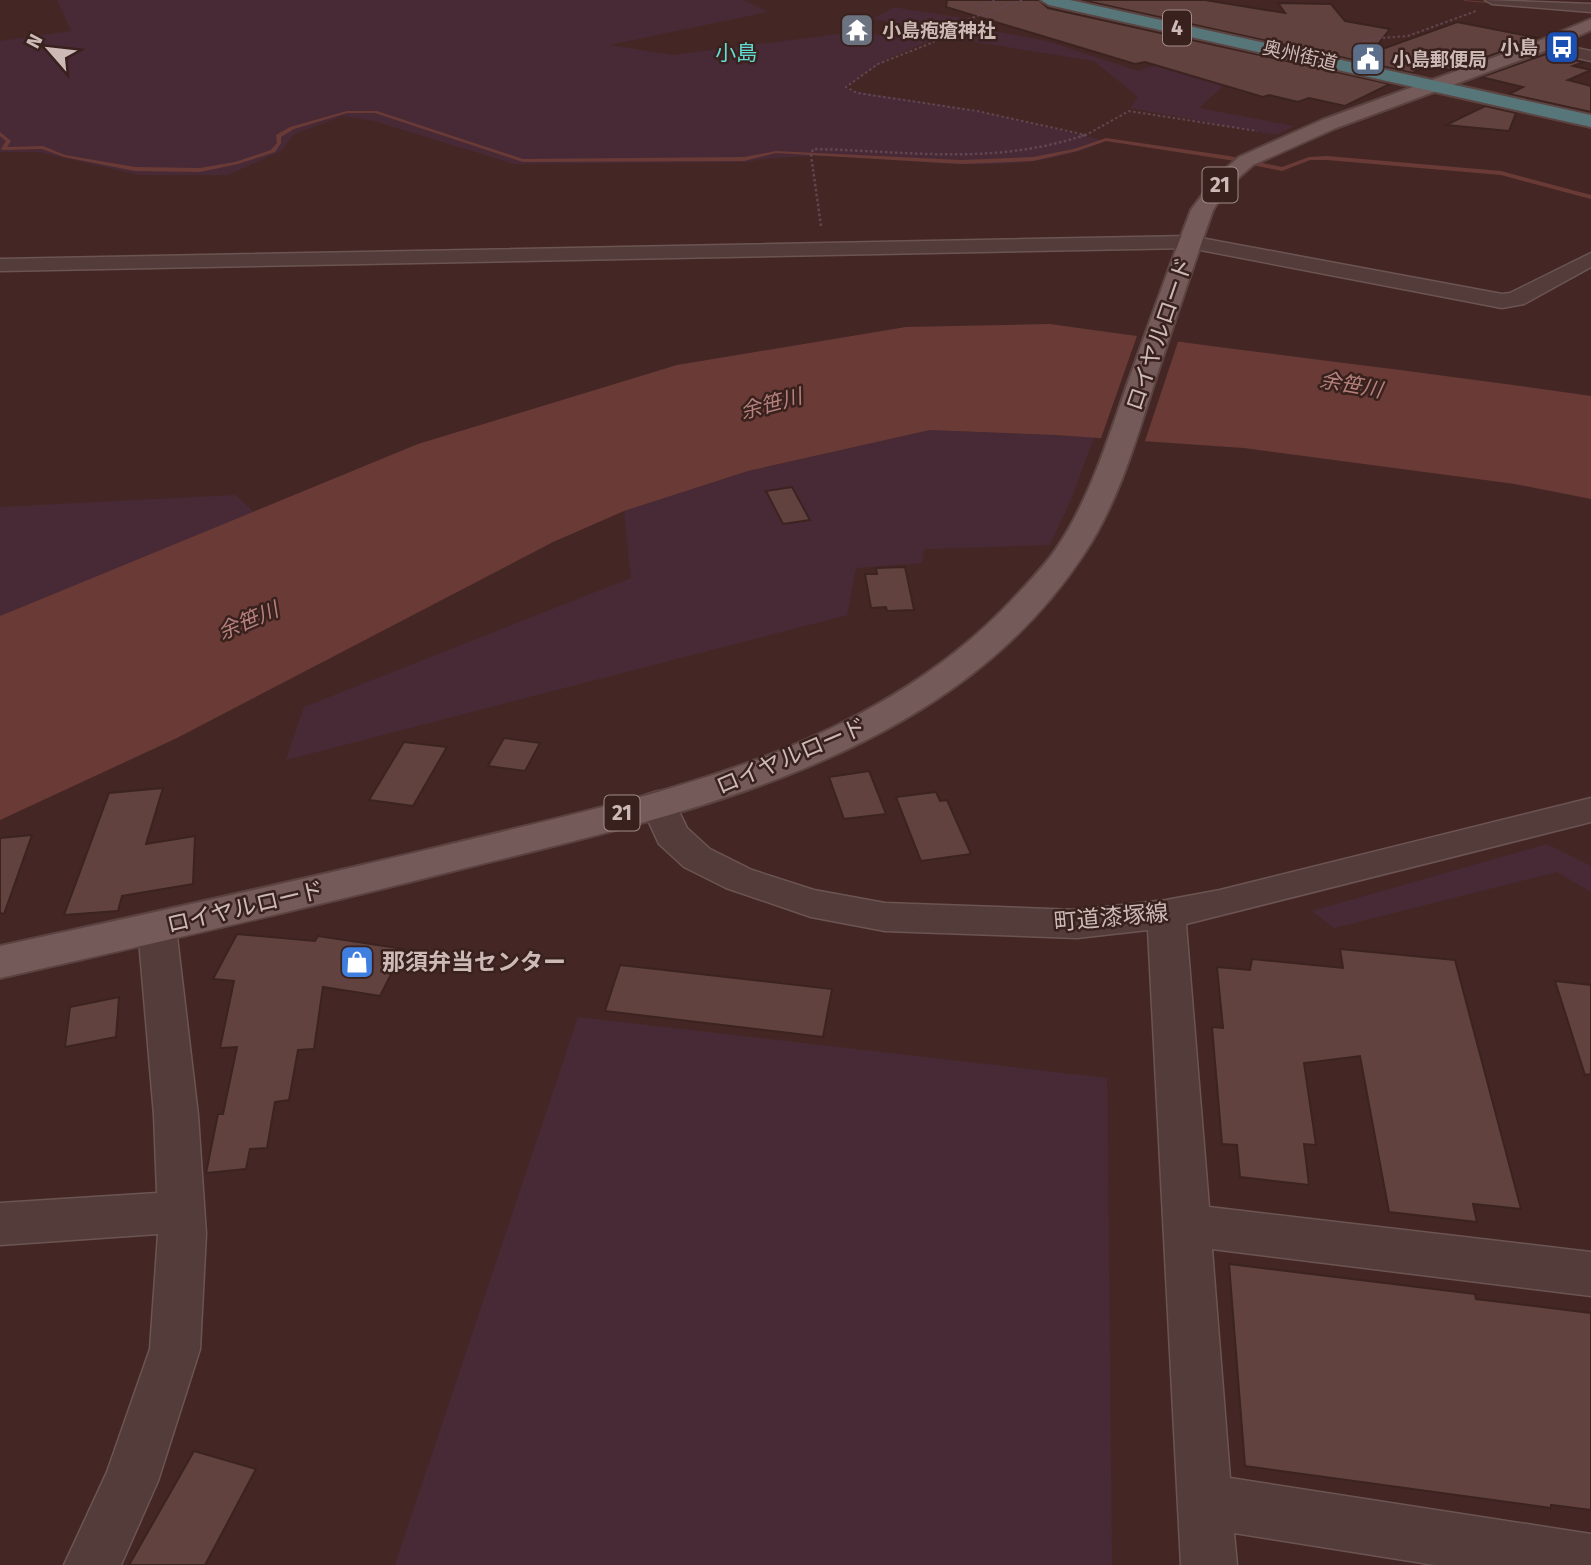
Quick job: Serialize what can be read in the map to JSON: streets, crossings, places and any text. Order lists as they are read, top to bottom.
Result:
{
  "streets": {
    "highway": ["4", "奥州街道"],
    "main road": ["21", "ロイヤルロード"],
    "street": ["町道漆塚線"]
  },
  "crossings": [
    ["奥州街道", "ロイヤルロード"],
    ["ロイヤルロード", "町道漆塚線"]
  ],
  "districts": ["小島"],
  "water": ["余笹川"],
  "places": {
    "temple": ["小島疱瘡神社"],
    "bus stop": ["小島"],
    "public building": ["小島郵便局"],
    "shop": ["那須弁当センター"]
  },
  "north": "top left"
}
